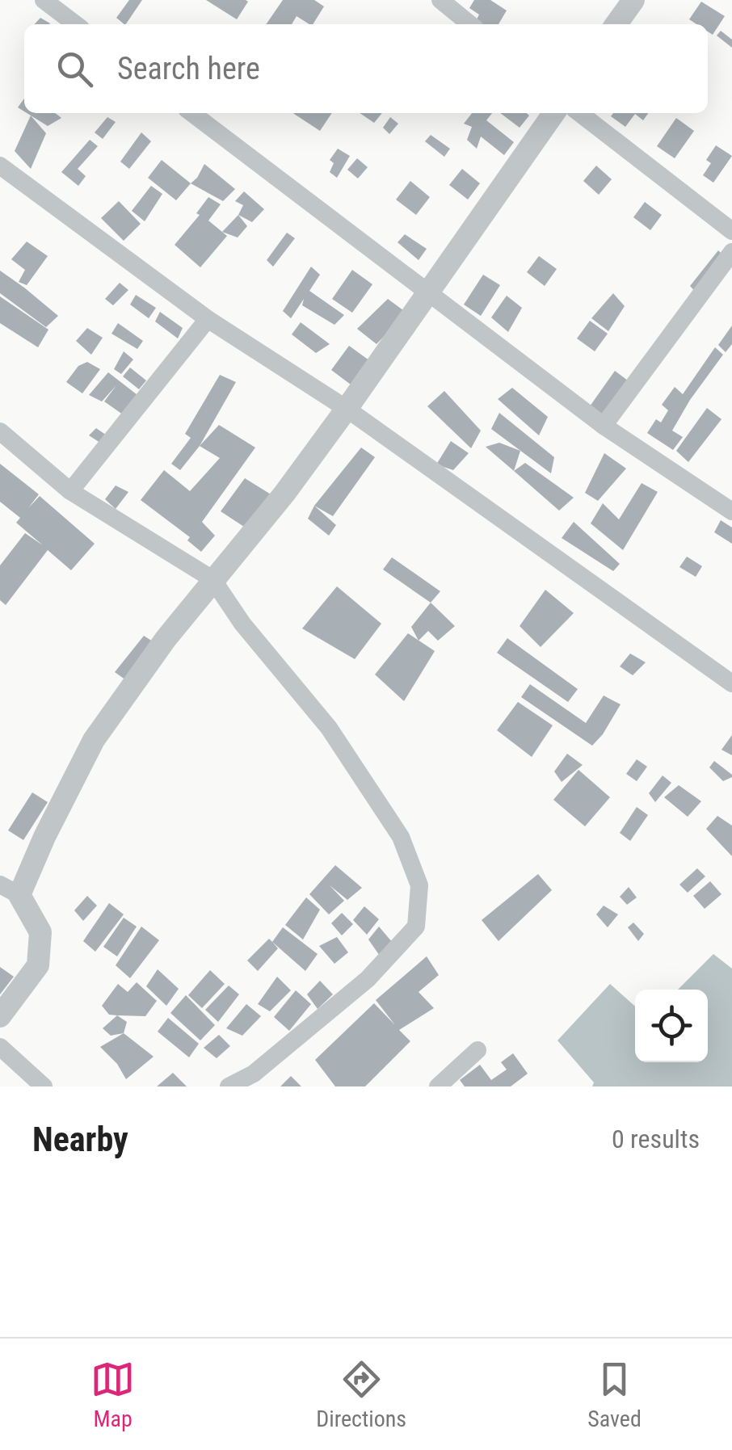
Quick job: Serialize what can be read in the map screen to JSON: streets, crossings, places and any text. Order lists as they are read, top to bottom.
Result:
{
  "page": {
    "search": "Search here",
    "heading": ["Nearby", "0 results"],
    "nav": ["Map", "Directions", "Saved"]
  }
}
